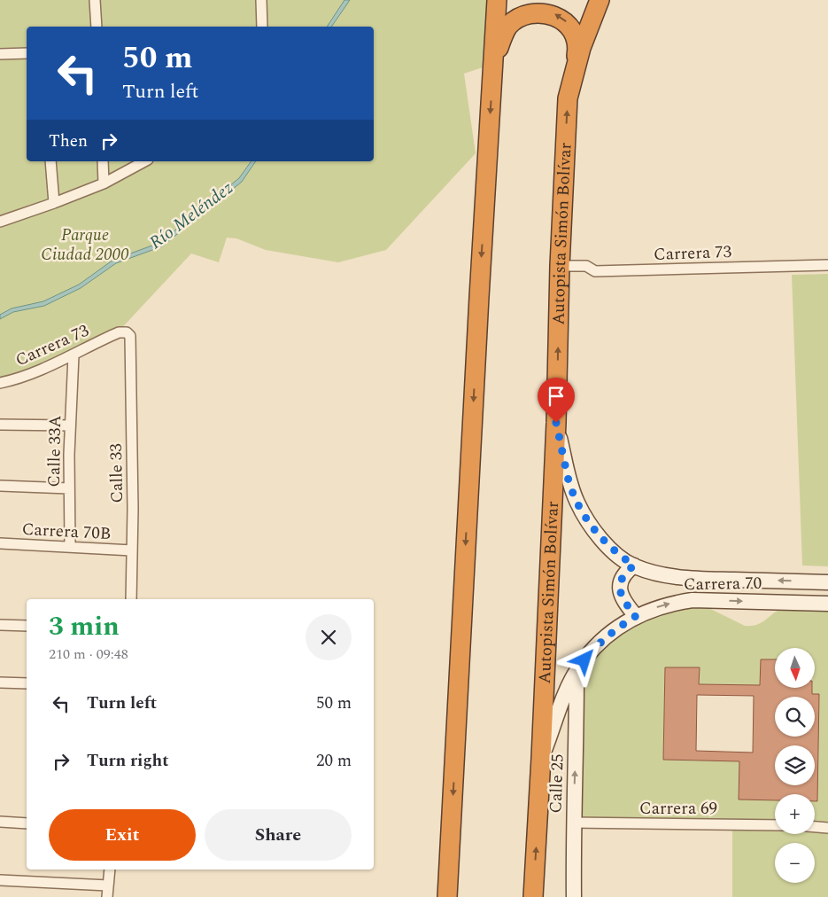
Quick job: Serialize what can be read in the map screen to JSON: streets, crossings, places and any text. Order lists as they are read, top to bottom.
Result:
{
  "streets": {
    "highway": ["Autopista Simón Bolívar"],
    "street": [
      "Carrera 73",
      "Calle 33A",
      "Calle 33",
      "Carrera 70B",
      "Carrera 70",
      "Calle 25",
      "Carrera 69"
    ]
  },
  "crossings": [
    ["Autopista Simón Bolívar", "Carrera 73"],
    ["Autopista Simón Bolívar", "Carrera 70"],
    ["Carrera 73", "Calle 33A"],
    ["Carrera 73", "Calle 33"],
    ["Calle 33A", "Carrera 70B"],
    ["Calle 33", "Carrera 70B"],
    ["Carrera 70", "Calle 25"],
    ["Calle 25", "Carrera 69"]
  ],
  "one_way": ["Calle 25"],
  "water": ["Río Meléndez"],
  "parks": ["Parque Ciudad 2000"],
  "north": "bottom",
  "page": {
    "turn": ["50 m", "Turn left"],
    "then": "Then",
    "heading": ["3 min", "210 m · 09:48"],
    "map_buttons": ["+", "−"],
    "list": [
      {
        "name": "Turn left",
        "value": "50 m"
      },
      {
        "name": "Turn right",
        "value": "20 m"
      }
    ],
    "buttons": ["Exit", "Share"]
  }
}
